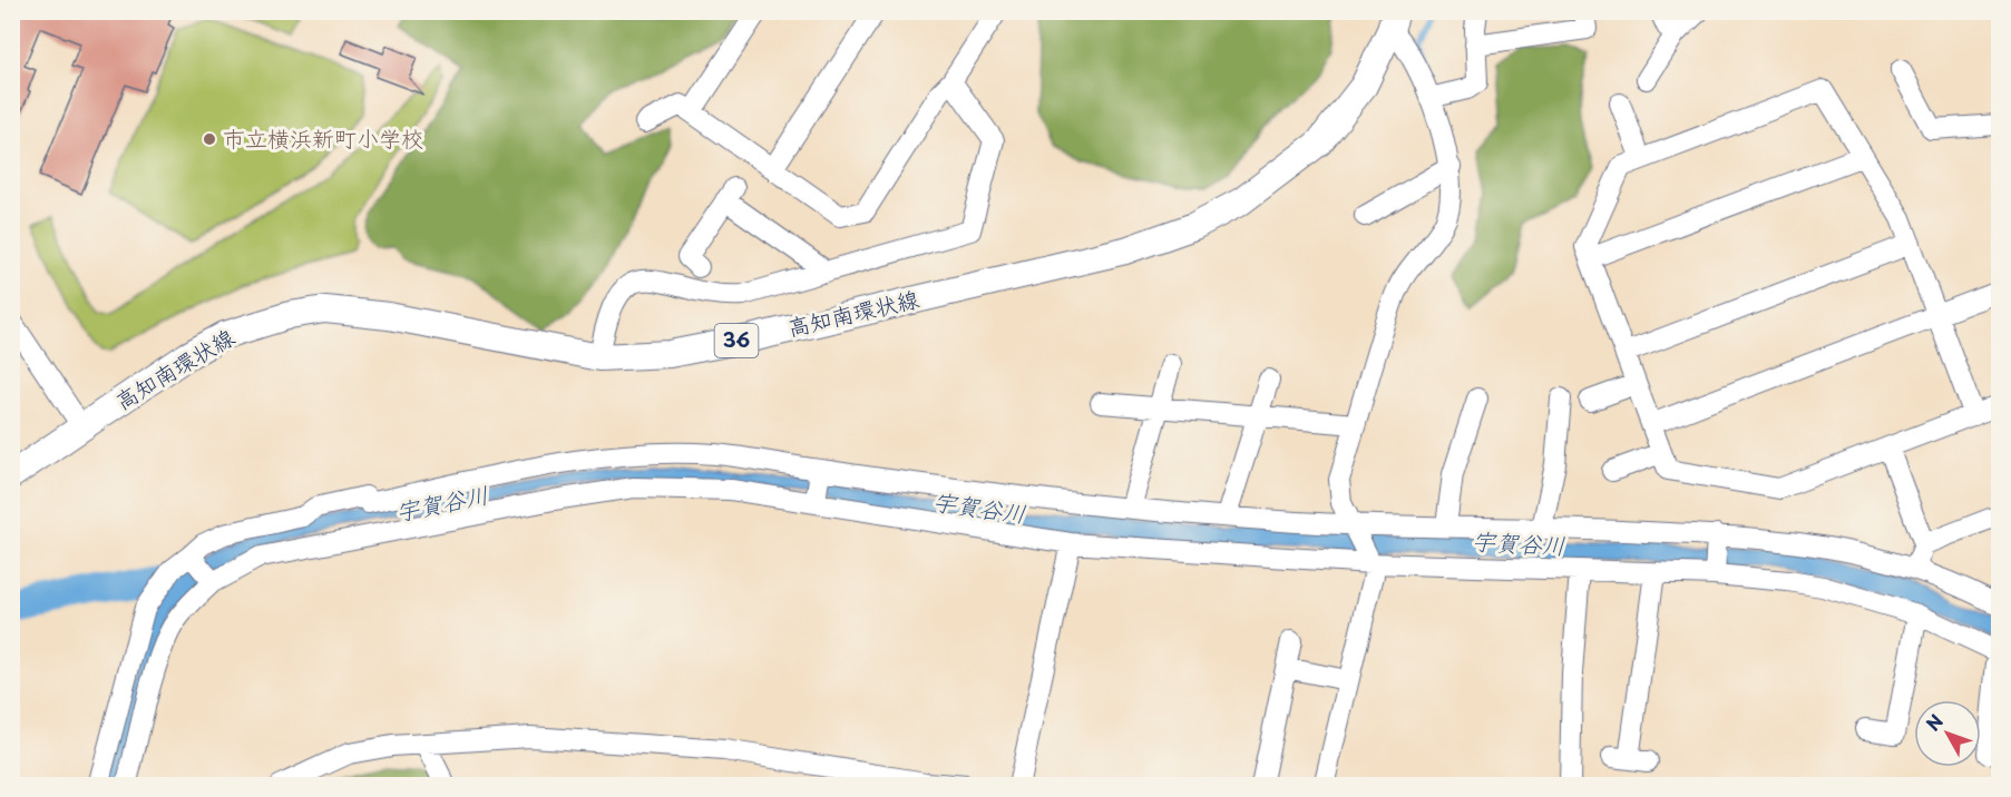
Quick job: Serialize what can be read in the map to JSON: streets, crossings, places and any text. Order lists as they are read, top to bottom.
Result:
{
  "streets": {
    "main road": ["高知南環状線", "36"]
  },
  "water": ["宇賀谷川"],
  "places": ["市立横浜新町小学校"],
  "north": "top left"
}
